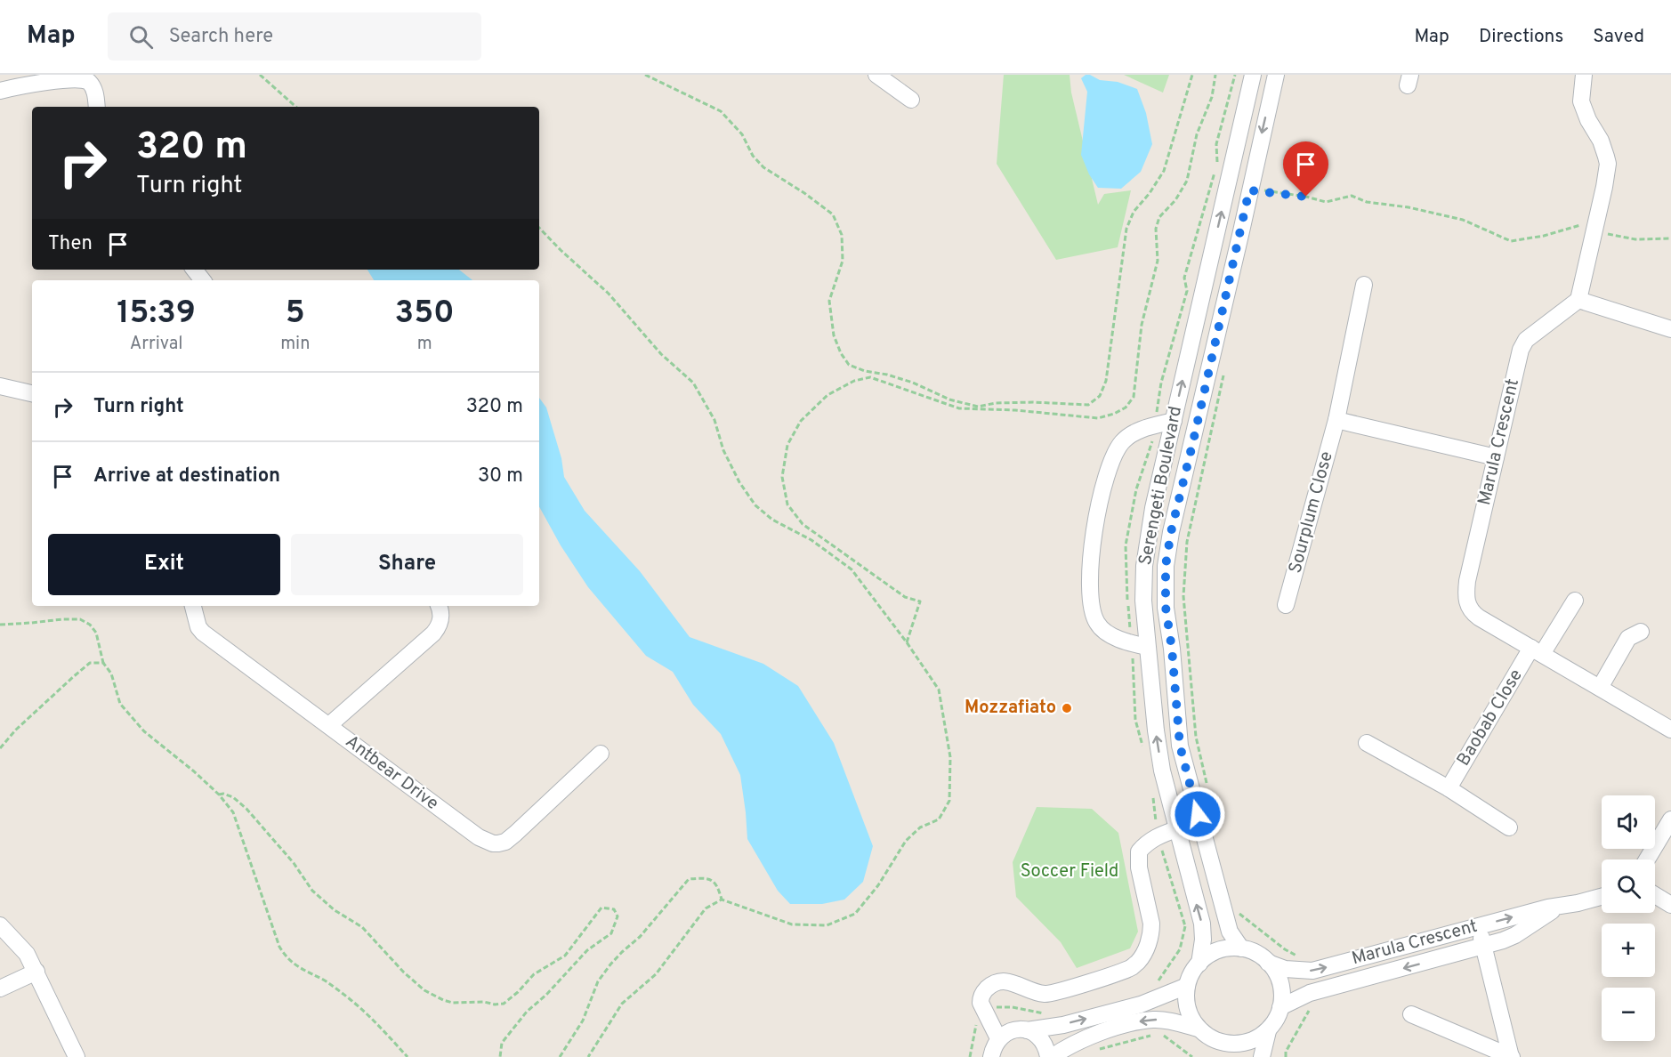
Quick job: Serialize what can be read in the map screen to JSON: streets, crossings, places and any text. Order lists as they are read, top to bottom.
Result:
{
  "streets": {
    "street": [
      "Marula Crescent",
      "Serengeti Boulevard",
      "Sourplum Close",
      "Baobab Close",
      "Antbear Drive"
    ]
  },
  "crossings": [
    ["Marula Crescent", "Serengeti Boulevard"],
    ["Marula Crescent", "Baobab Close"]
  ],
  "parks": ["Soccer Field"],
  "places": ["Mozzafiato"],
  "page": {
    "header": "Map",
    "search": "Search here",
    "nav": ["Map", "Directions", "Saved"],
    "turn": ["320 m", "Turn right"],
    "then": "Then",
    "eta": [
      "15:39",
      "Arrival",
      "5",
      "min",
      "350",
      "m"
    ],
    "list": [
      {
        "name": "Turn right",
        "value": "320 m"
      },
      {
        "name": "Arrive at destination",
        "value": "30 m"
      }
    ],
    "buttons": ["Exit", "Share"],
    "map_buttons": ["+", "−"]
  }
}
